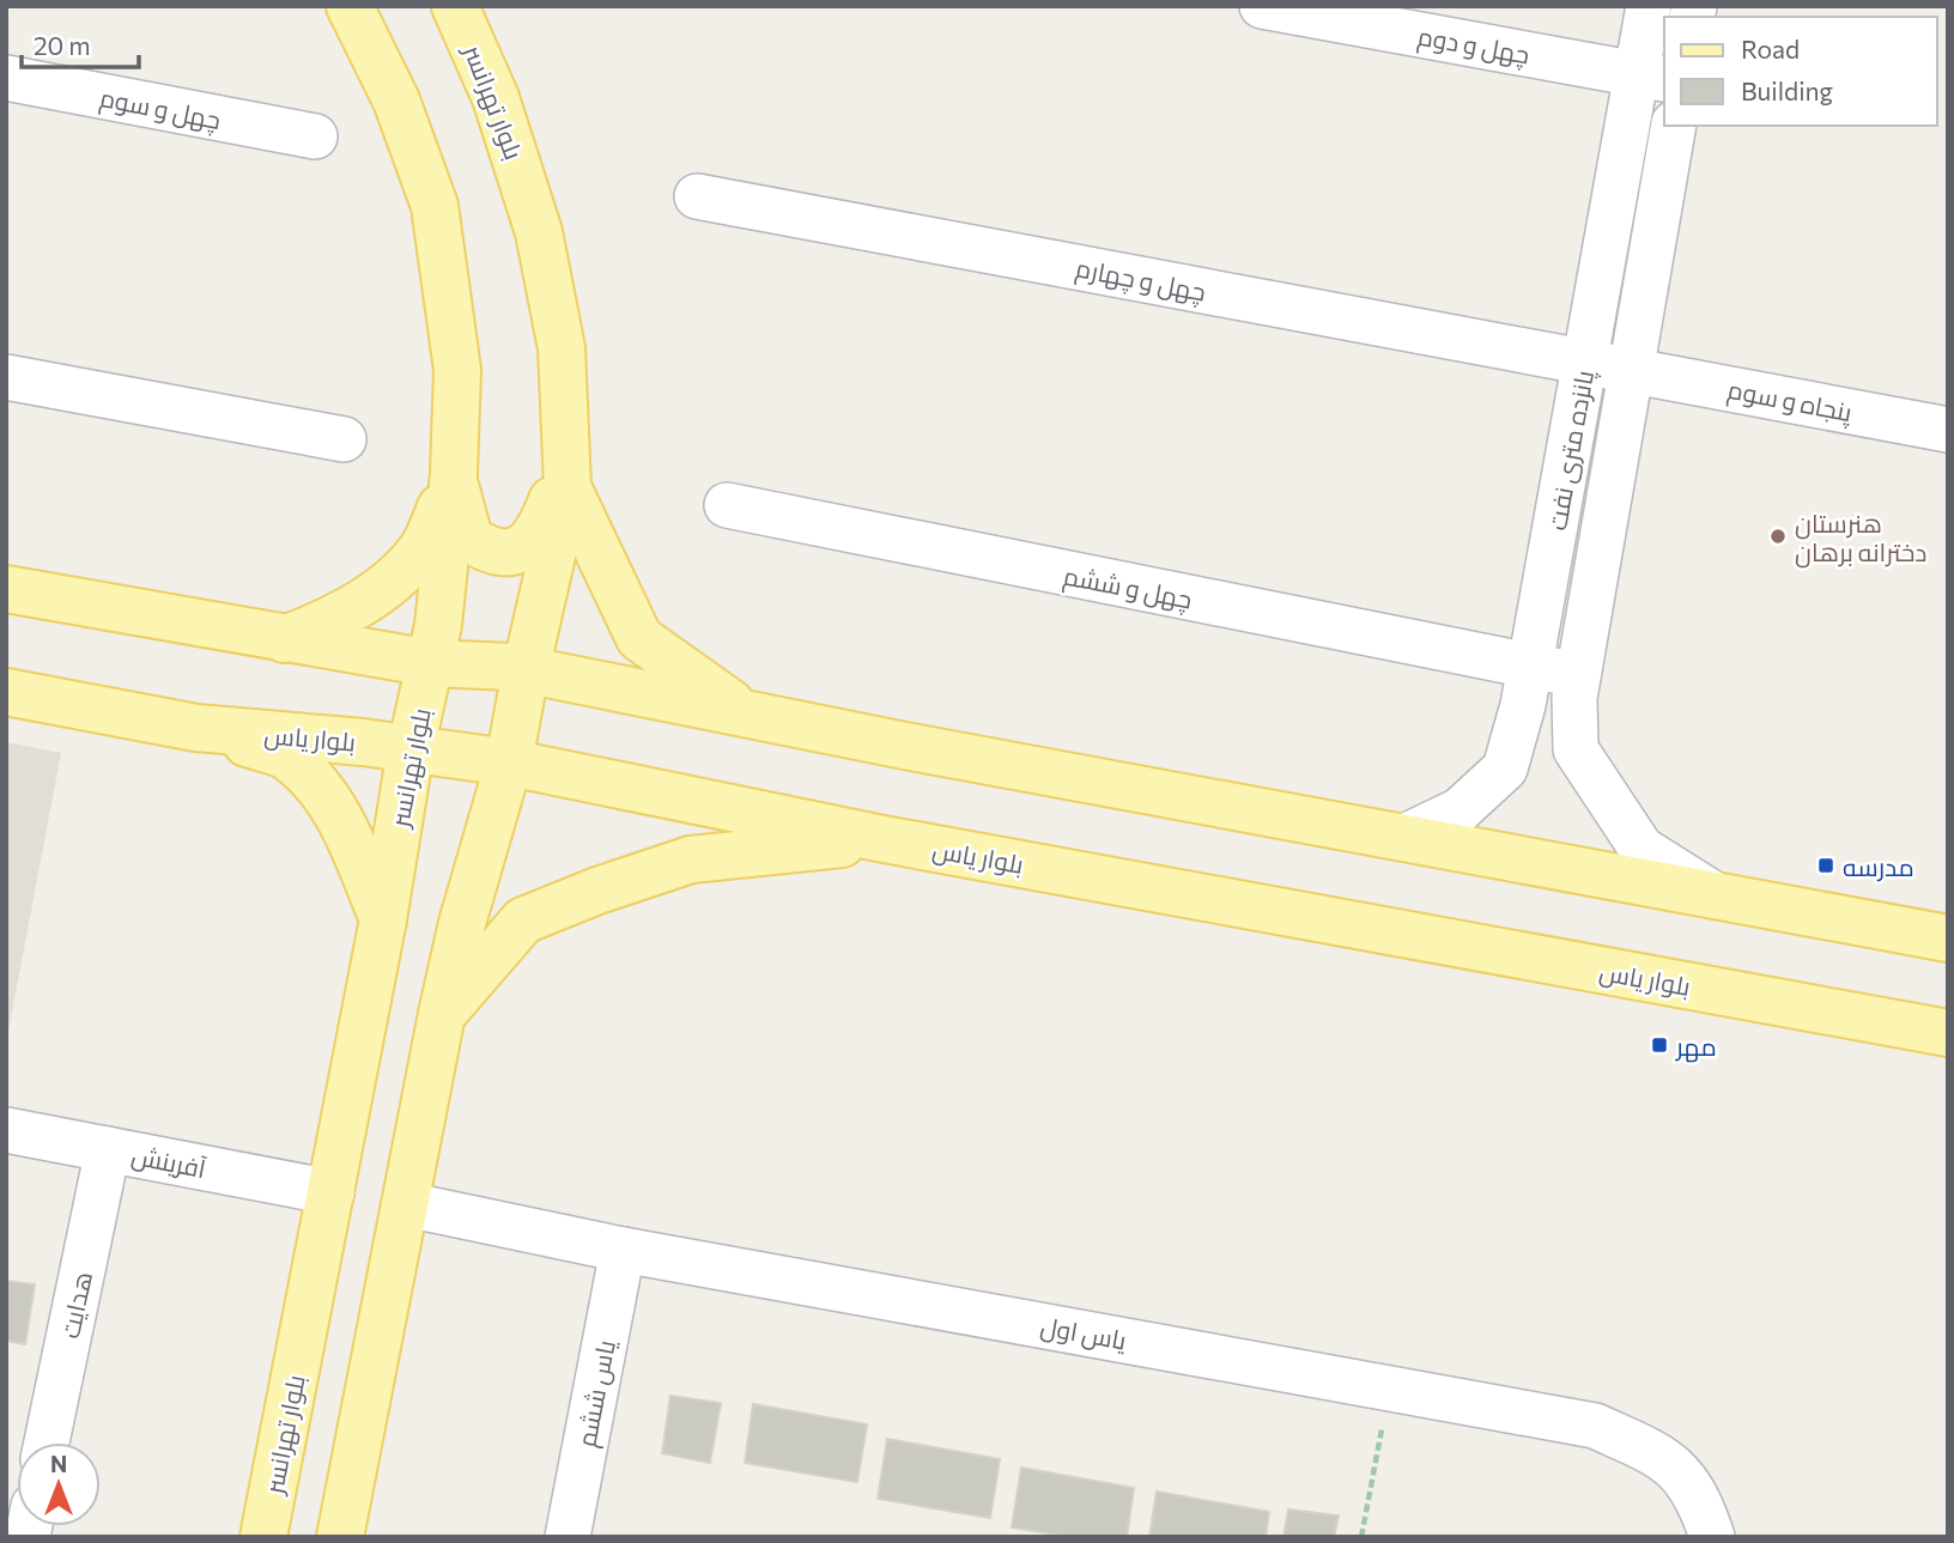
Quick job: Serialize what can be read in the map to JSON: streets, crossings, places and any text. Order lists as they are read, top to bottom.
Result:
{
  "streets": {
    "main road": ["بلوار تهرانسر", "بلوار یاس"],
    "street": [
      "چهل و دوم",
      "چهل و سوم",
      "چهل و چهارم",
      "پنجاه و سوم",
      "پانزده متری نفت",
      "چهل و ششم",
      "آفرینش",
      "هدایت",
      "یاس اول",
      "یاس ششم"
    ]
  },
  "crossings": [
    ["چهل و دوم", "پانزده متری نفت"],
    ["بلوار تهرانسر", "بلوار یاس"],
    ["بلوار تهرانسر", "آفرینش"],
    ["بلوار تهرانسر", "یاس اول"],
    ["چهل و چهارم", "پنجاه و سوم"],
    ["چهل و چهارم", "پانزده متری نفت"],
    ["پنجاه و سوم", "پانزده متری نفت"],
    ["پانزده متری نفت", "چهل و ششم"],
    ["آفرینش", "هدایت"],
    ["یاس اول", "یاس ششم"]
  ],
  "places": {
    "other": ["هنرستان دخترانه برهان"],
    "transit": ["مدرسه", "مهر"]
  },
  "legend": ["Road", "Building"],
  "scale_bar": "20 m",
  "north": "top"
}
